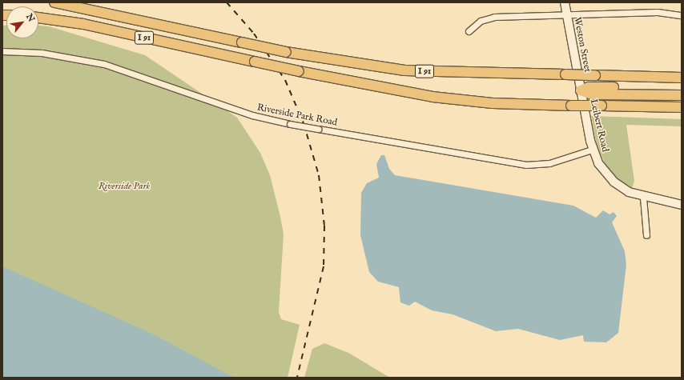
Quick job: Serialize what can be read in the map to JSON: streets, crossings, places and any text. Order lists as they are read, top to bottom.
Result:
{
  "streets": {
    "highway": ["I 91"],
    "street": ["Weston Street", "Riverside Park Road", "Leibert Road"]
  },
  "crossings": [
    ["Weston Street", "Leibert Road"],
    ["Riverside Park Road", "Leibert Road"]
  ],
  "parks": ["Riverside Park"],
  "north": "top right"
}
